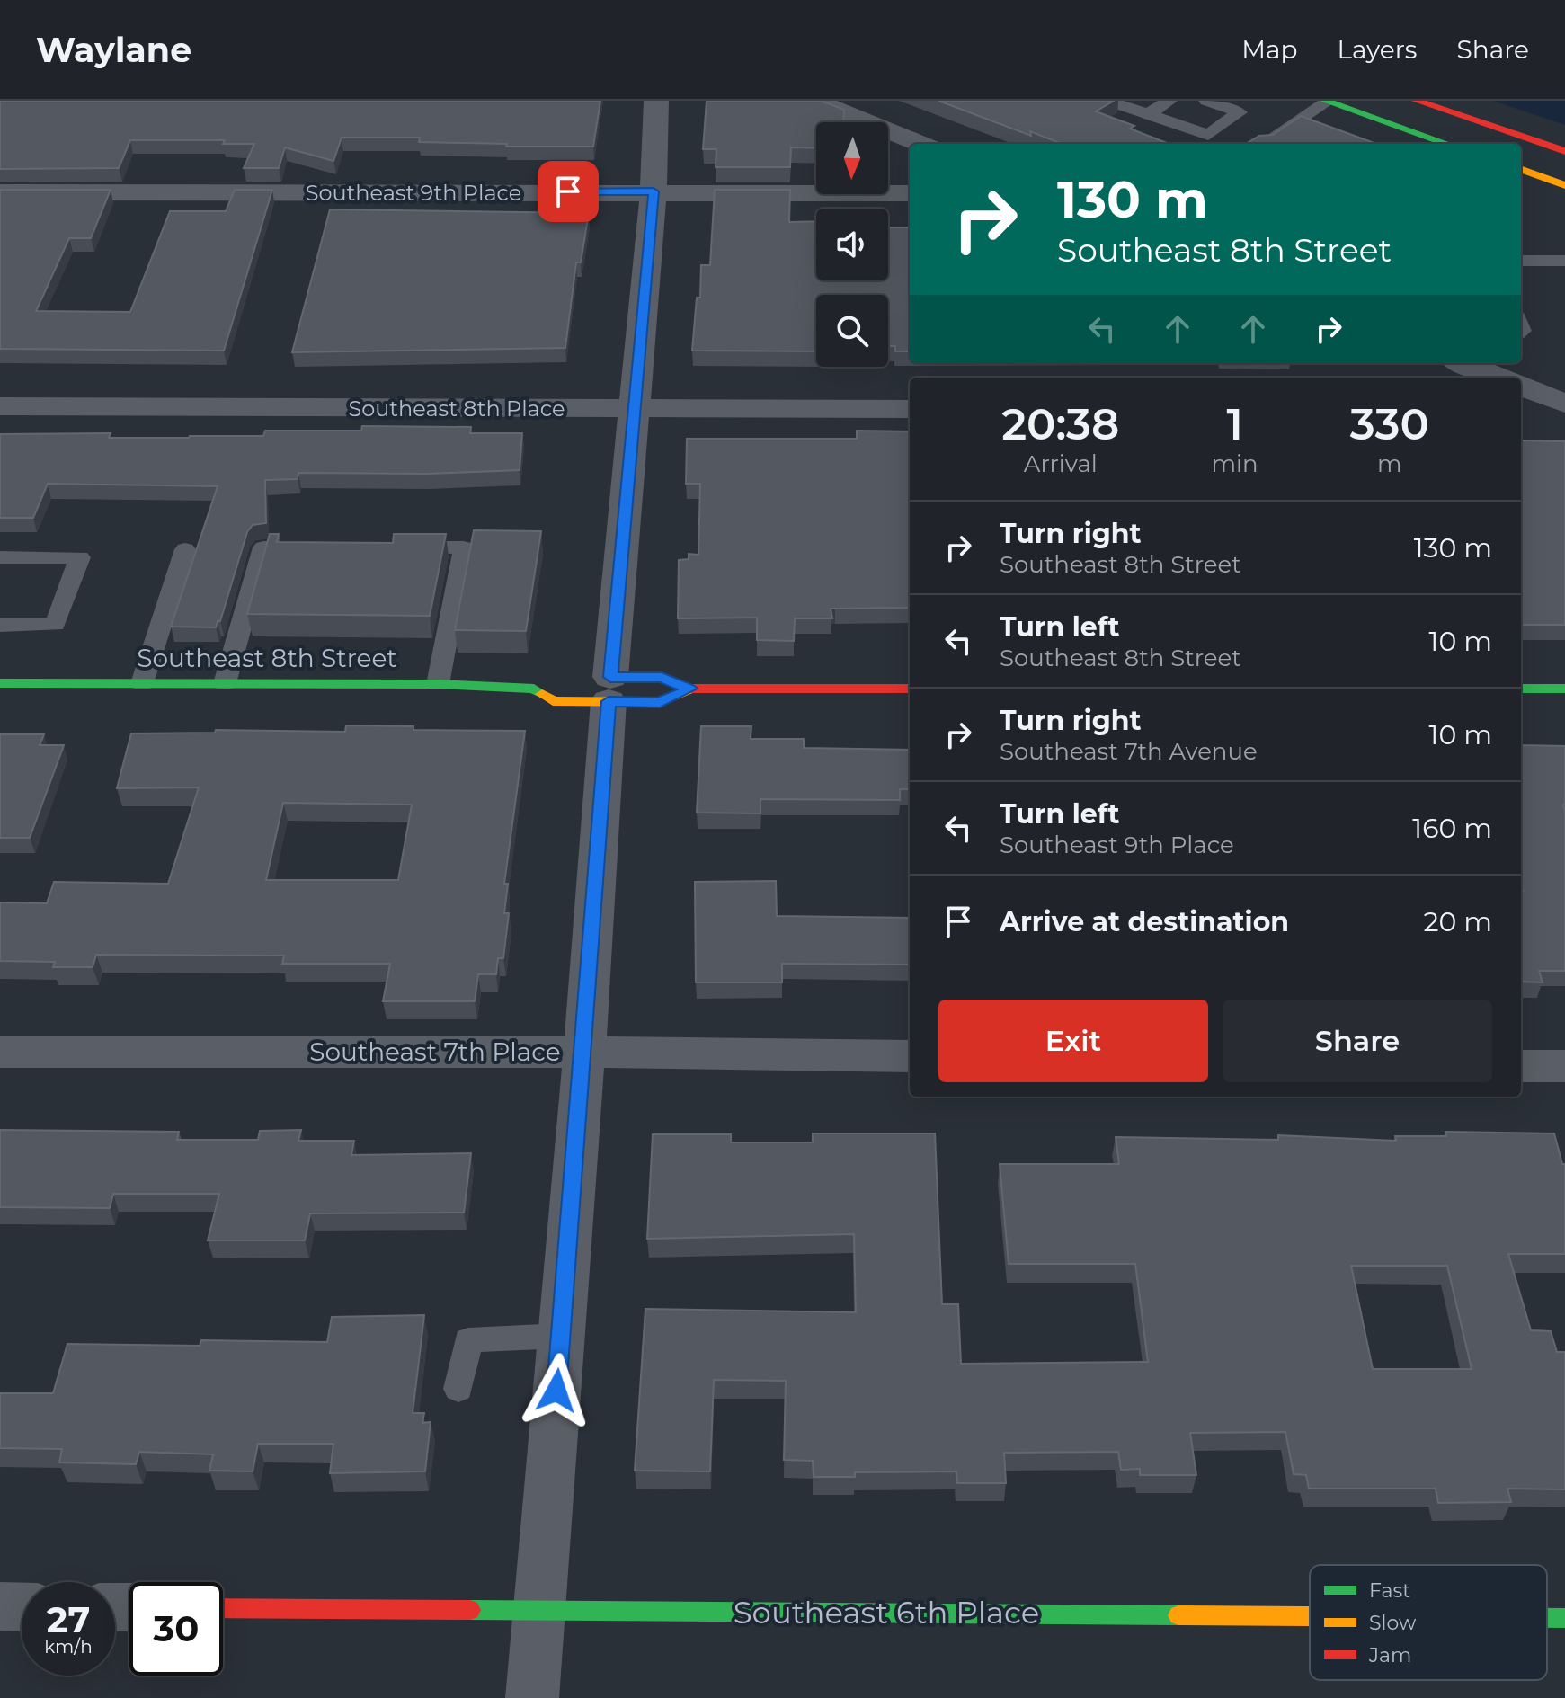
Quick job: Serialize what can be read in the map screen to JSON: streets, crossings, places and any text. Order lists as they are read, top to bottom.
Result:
{
  "streets": {
    "main road": ["Southeast 8th Street", "Southeast 6th Place"],
    "street": ["Southeast 9th Place", "Southeast 8th Place", "Southeast 7th Place"]
  },
  "legend": ["Fast", "Slow", "Jam"],
  "north": "bottom",
  "page": {
    "header": "Waylane",
    "nav": ["Map", "Layers", "Share"],
    "turn": ["130 m", "Southeast 8th Street"],
    "eta": [
      "20:38",
      "Arrival",
      "1",
      "min",
      "330",
      "m"
    ],
    "list": [
      {
        "name": "Turn right",
        "note": "Southeast 8th Street",
        "value": "130 m"
      },
      {
        "name": "Turn left",
        "note": "Southeast 8th Street",
        "value": "10 m"
      },
      {
        "name": "Turn right",
        "note": "Southeast 7th Avenue",
        "value": "10 m"
      },
      {
        "name": "Turn left",
        "note": "Southeast 9th Place",
        "value": "160 m"
      },
      {
        "name": "Arrive at destination",
        "value": "20 m"
      }
    ],
    "buttons": ["Exit", "Share"],
    "speed": "27 km/h",
    "limit": "30"
  }
}
